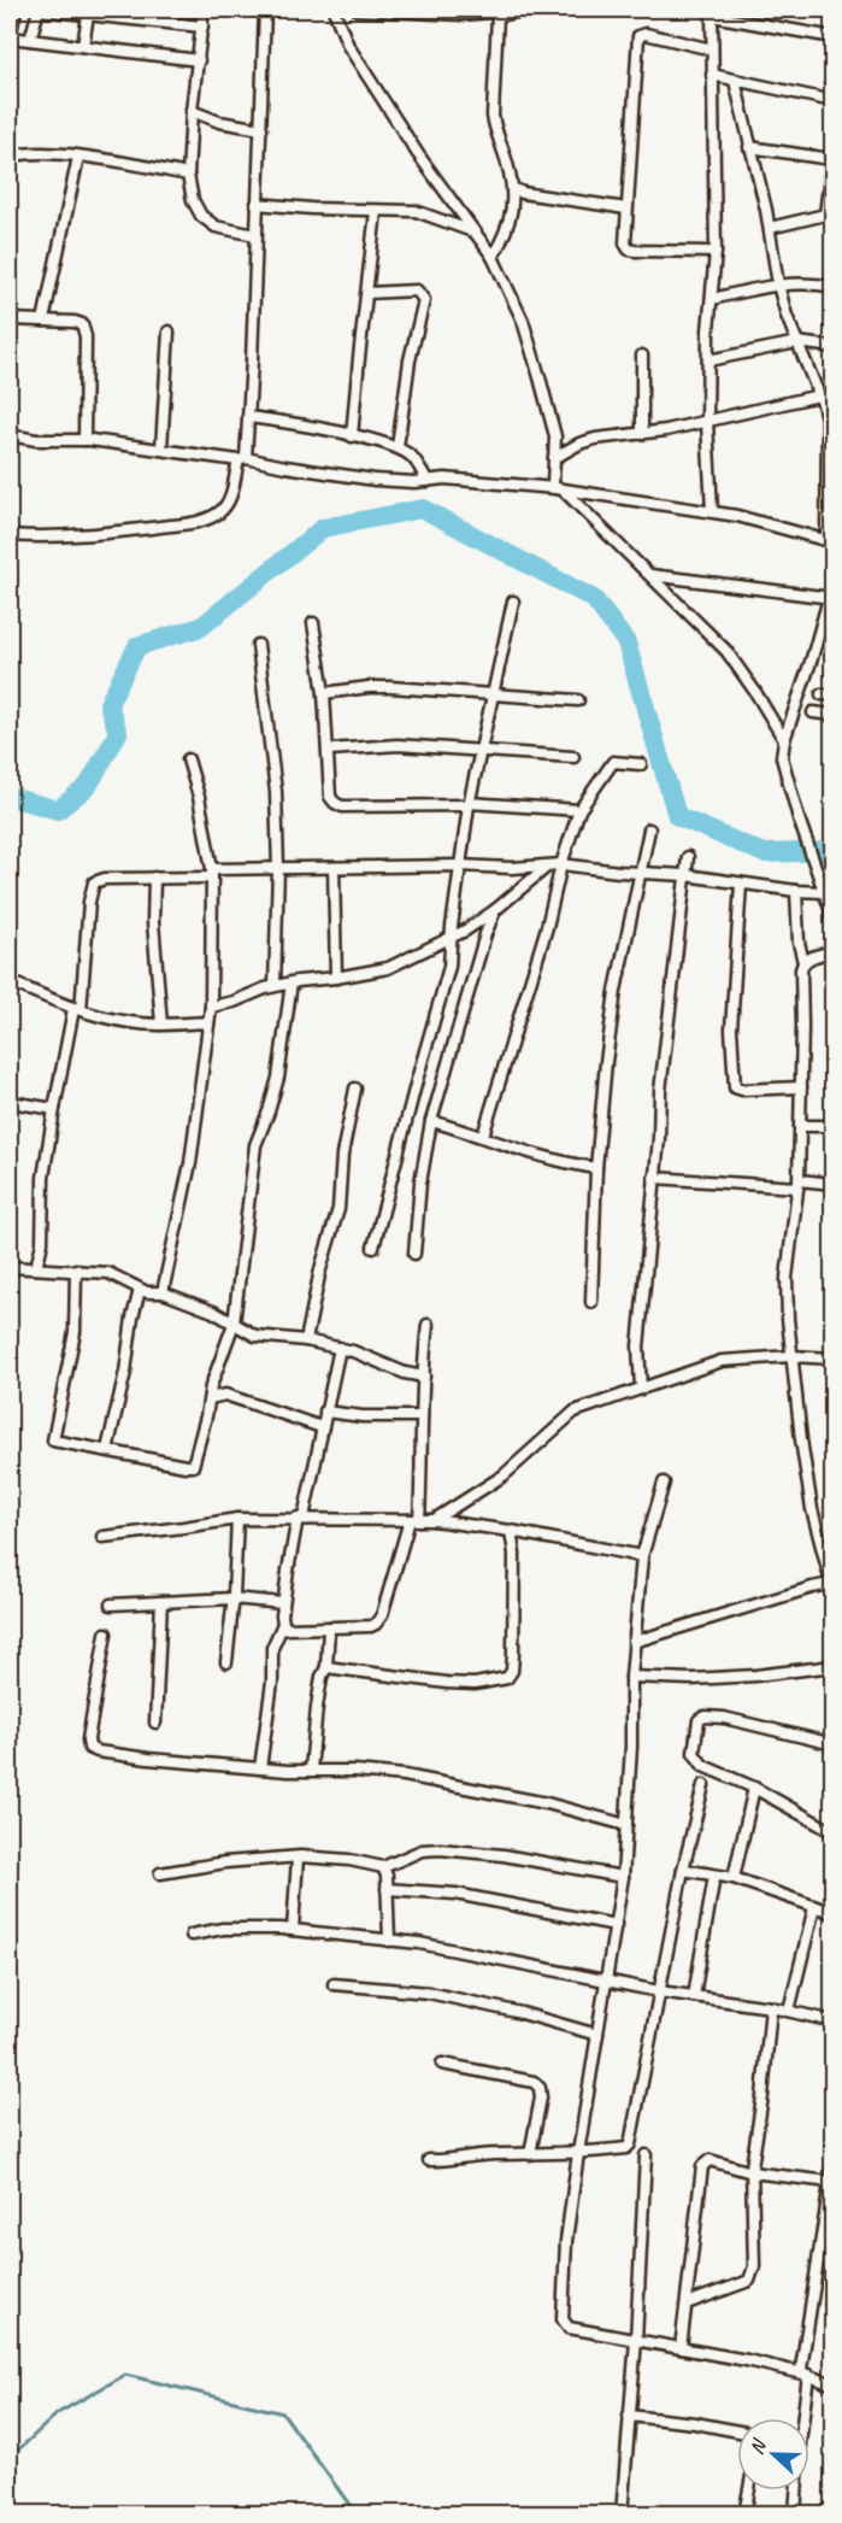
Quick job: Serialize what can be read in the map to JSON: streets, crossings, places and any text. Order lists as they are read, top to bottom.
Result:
{
  "north": "left"
}
